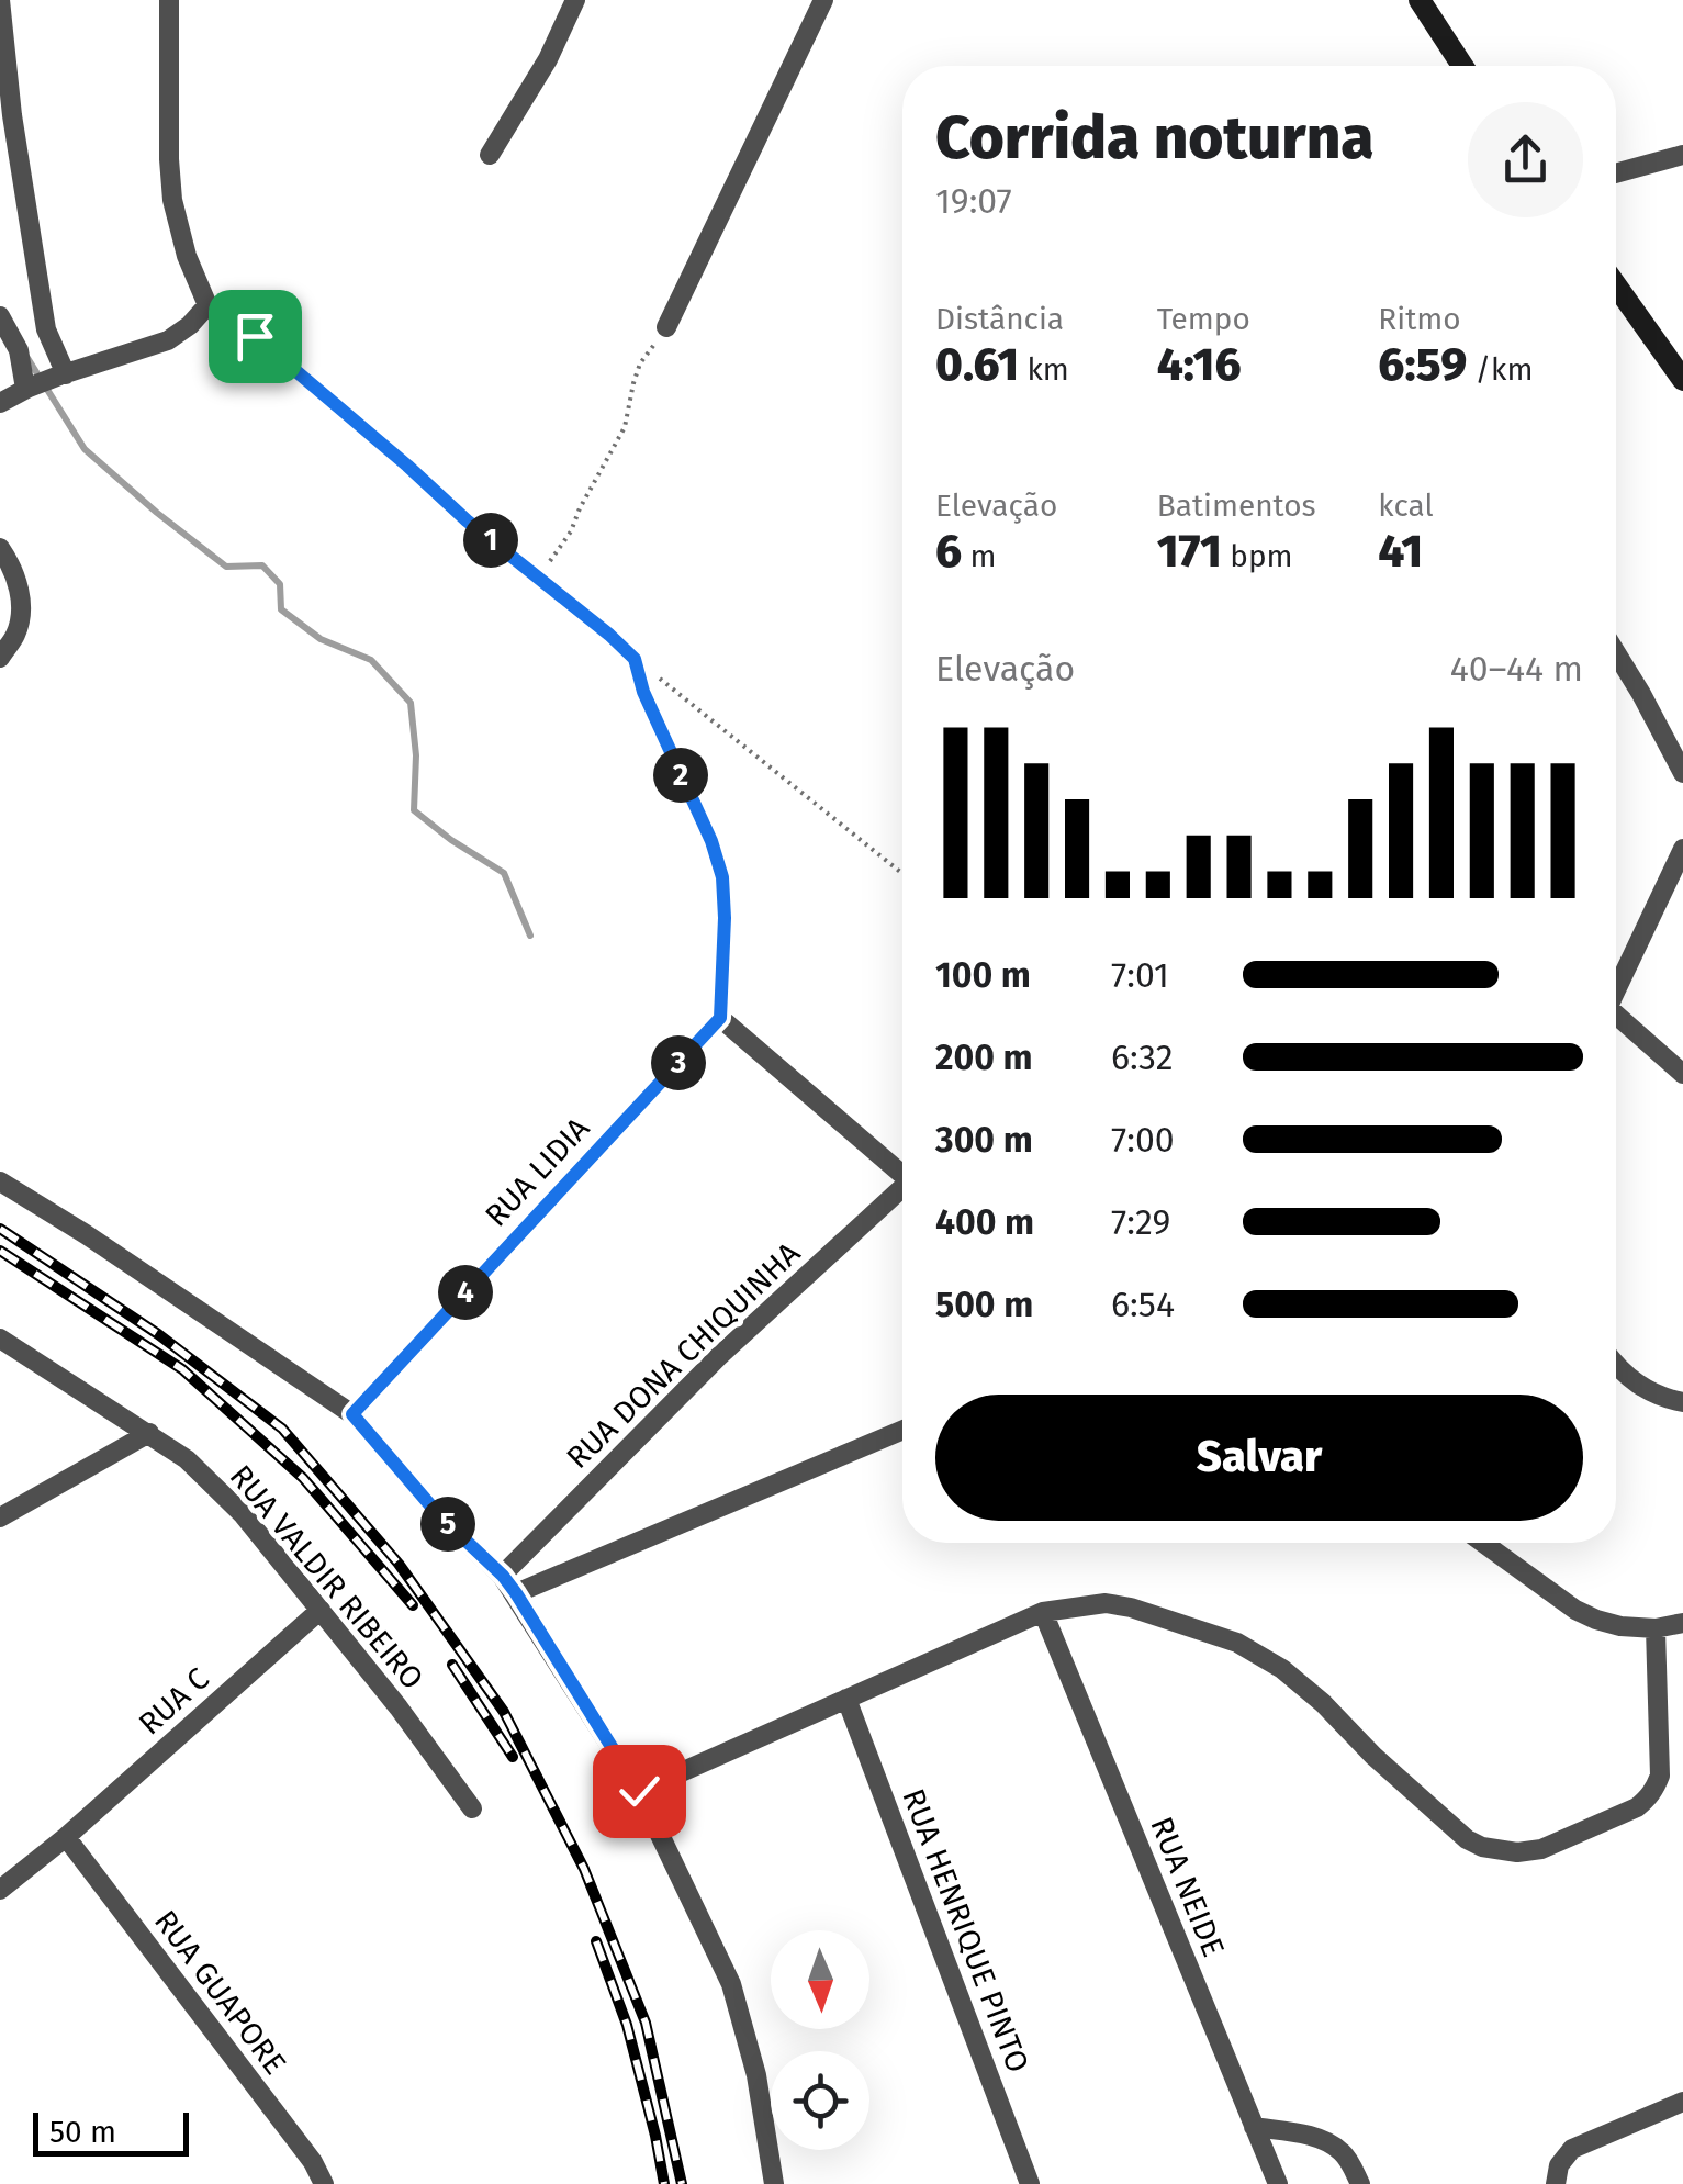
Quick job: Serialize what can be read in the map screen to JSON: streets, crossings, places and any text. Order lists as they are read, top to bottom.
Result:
{
  "streets": {
    "street": [
      "RUA LIDIA",
      "RUA DONA CHIQUINHA",
      "RUA VALDIR RIBEIRO",
      "RUA C",
      "RUA NEIDE",
      "RUA HENRIQUE PINTO",
      "RUA GUAPORE"
    ]
  },
  "crossings": [
    ["RUA VALDIR RIBEIRO", "RUA C"],
    ["RUA C", "RUA GUAPORE"]
  ],
  "scale_bar": "50 m",
  "north": "bottom",
  "page": {
    "heading": ["Corrida noturna", "19:07"],
    "stats": [
      ["Distância", "0.61 km"],
      ["Tempo", "4:16"],
      ["Ritmo", "6:59 /km"],
      ["Elevação", "6 m"],
      ["Batimentos", "171 bpm"],
      ["kcal", "41"]
    ],
    "pins": [
      "1",
      "2",
      "3",
      "4",
      "5"
    ],
    "chart": ["Elevação", "40–44 m"],
    "list": [
      {
        "name": "100 m",
        "note": "7:01"
      },
      {
        "name": "200 m",
        "note": "6:32"
      },
      {
        "name": "300 m",
        "note": "7:00"
      },
      {
        "name": "400 m",
        "note": "7:29"
      },
      {
        "name": "500 m",
        "note": "6:54"
      }
    ],
    "buttons": "Salvar",
    "scale": "50 m"
  }
}
